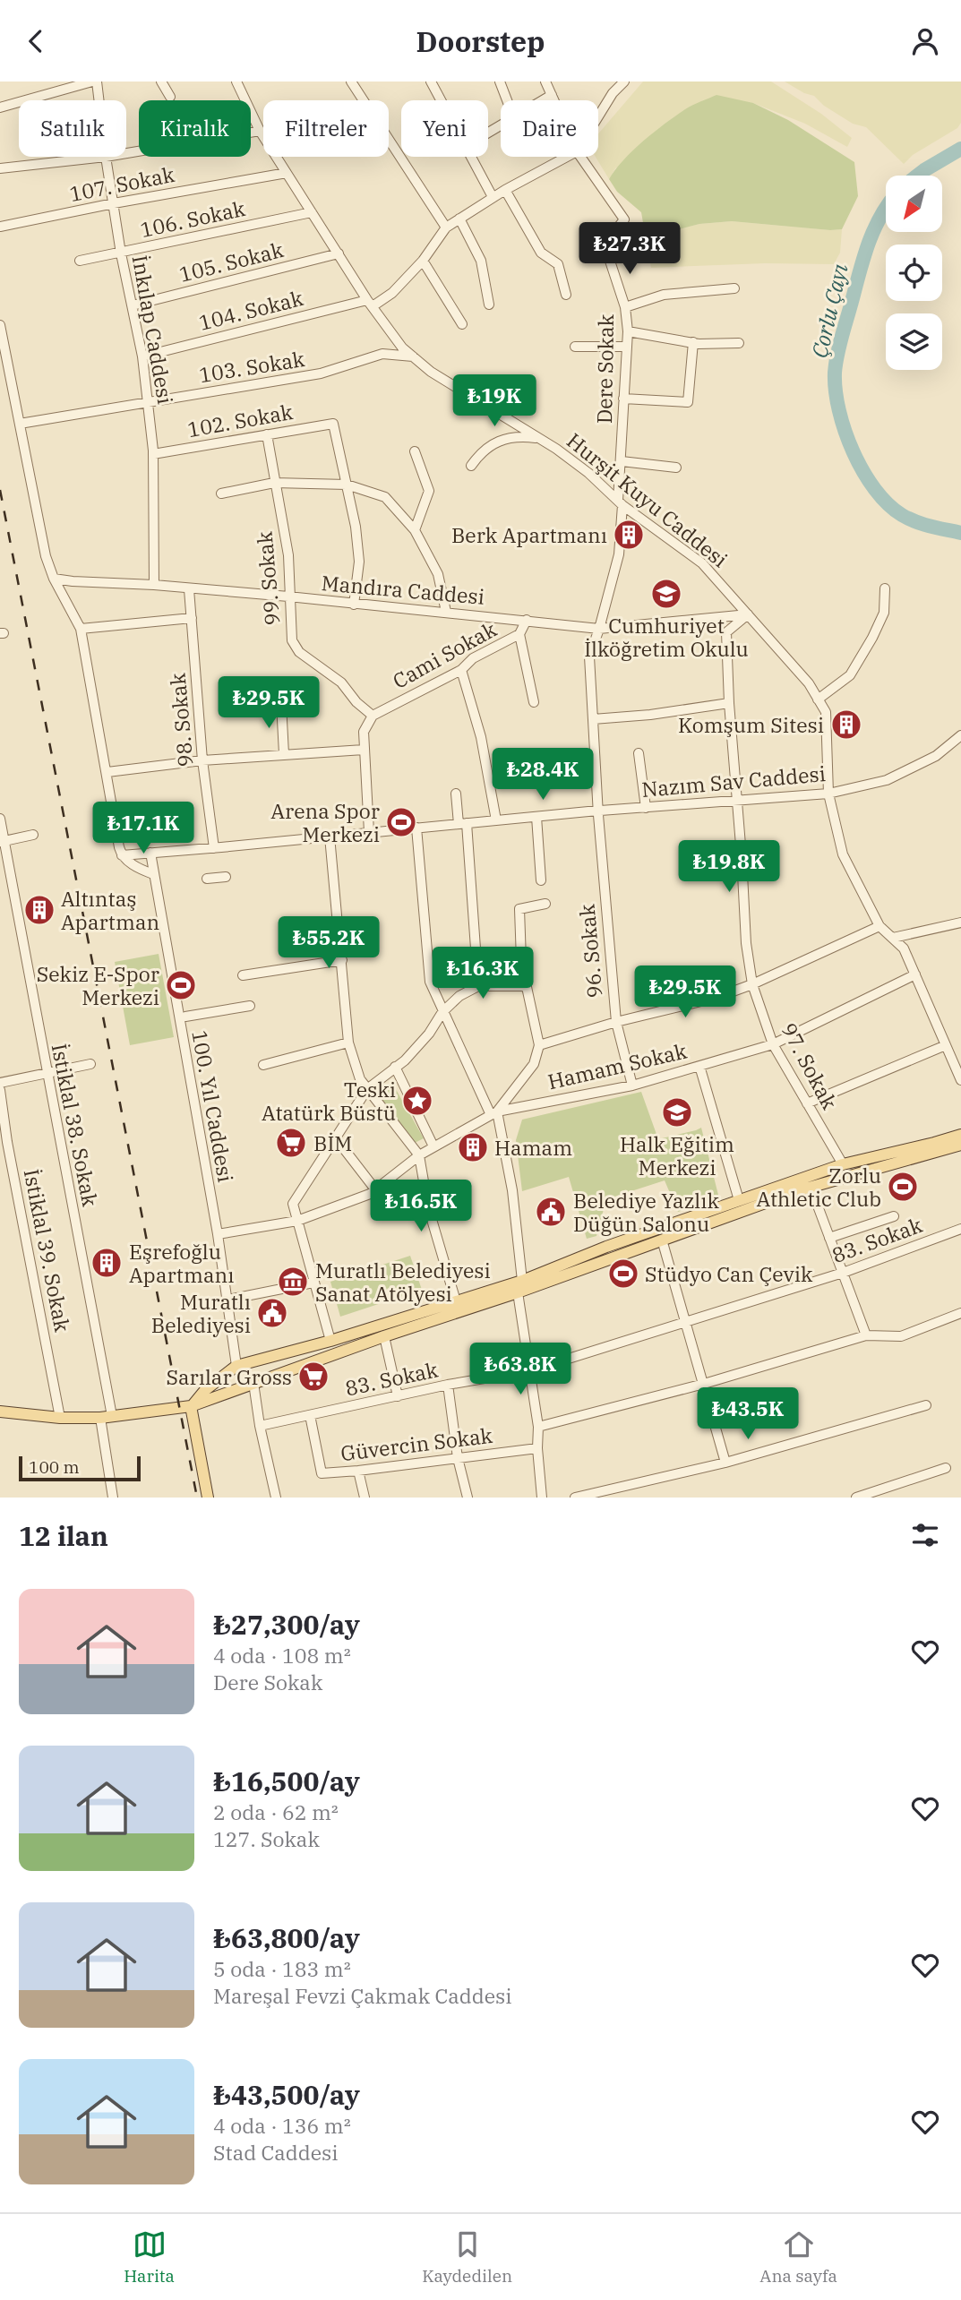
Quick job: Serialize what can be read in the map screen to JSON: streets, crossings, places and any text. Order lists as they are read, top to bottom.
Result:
{
  "streets": {
    "street": [
      "107. Sokak",
      "106. Sokak",
      "105. Sokak",
      "104. Sokak",
      "İnkılap Caddesi",
      "103. Sokak",
      "Dere Sokak",
      "102. Sokak",
      "Hurşit Kuyu Caddesi",
      "99. Sokak",
      "Mandıra Caddesi",
      "Cami Sokak",
      "98. Sokak",
      "Nazım Sav Caddesi",
      "96. Sokak",
      "Hamam Sokak",
      "97. Sokak",
      "100. Yıl Caddesi",
      "İstiklal 38. Sokak",
      "83. Sokak",
      "İstiklal 39. Sokak",
      "Güvercin Sokak"
    ]
  },
  "crossings": [
    ["107. Sokak", "İnkılap Caddesi"],
    ["107. Sokak", "Hurşit Kuyu Caddesi"],
    ["106. Sokak", "İnkılap Caddesi"],
    ["106. Sokak", "Hurşit Kuyu Caddesi"],
    ["105. Sokak", "İnkılap Caddesi"],
    ["105. Sokak", "Hurşit Kuyu Caddesi"],
    ["104. Sokak", "İnkılap Caddesi"],
    ["104. Sokak", "Hurşit Kuyu Caddesi"],
    ["İnkılap Caddesi", "103. Sokak"],
    ["İnkılap Caddesi", "102. Sokak"],
    ["İnkılap Caddesi", "Mandıra Caddesi"],
    ["103. Sokak", "Hurşit Kuyu Caddesi"],
    ["Dere Sokak", "Hurşit Kuyu Caddesi"],
    ["Dere Sokak", "Mandıra Caddesi"],
    ["Dere Sokak", "Nazım Sav Caddesi"],
    ["Dere Sokak", "96. Sokak"],
    ["102. Sokak", "99. Sokak"],
    ["Hurşit Kuyu Caddesi", "Mandıra Caddesi"],
    ["Hurşit Kuyu Caddesi", "Nazım Sav Caddesi"],
    ["Hurşit Kuyu Caddesi", "Hamam Sokak"],
    ["Hurşit Kuyu Caddesi", "97. Sokak"],
    ["99. Sokak", "Mandıra Caddesi"],
    ["99. Sokak", "Cami Sokak"],
    ["Mandıra Caddesi", "Cami Sokak"],
    ["Mandıra Caddesi", "98. Sokak"],
    ["Mandıra Caddesi", "97. Sokak"],
    ["98. Sokak", "Nazım Sav Caddesi"],
    ["Nazım Sav Caddesi", "96. Sokak"],
    ["Nazım Sav Caddesi", "97. Sokak"],
    ["Nazım Sav Caddesi", "100. Yıl Caddesi"],
    ["96. Sokak", "Hamam Sokak"],
    ["Hamam Sokak", "97. Sokak"],
    ["83. Sokak", "Güvercin Sokak"]
  ],
  "water": ["Çorlu Çayı"],
  "places": {
    "building": [
      "Berk Apartmanı",
      "Komşum Sitesi",
      "Altıntaş Apartman",
      "Hamam",
      "Eşrefoğlu Apartmanı"
    ],
    "school or university": ["Cumhuriyet İlköğretim Okulu", "Halk Eğitim Merkezi"],
    "sports": [
      "Arena Spor Merkezi",
      "Sekiz E-Spor Merkezi",
      "Zorlu Athletic Club",
      "Stüdyo Can Çevik"
    ],
    "place": ["Teski Atatürk Büstü"],
    "supermarket": ["BİM", "Sarılar Gross"],
    "public building": ["Belediye Yazlık Düğün Salonu", "Muratlı Belediyesi"],
    "museum": ["Muratlı Belediyesi Sanat Atölyesi"]
  },
  "scale_bar": "100 m",
  "north": "bottom left",
  "page": {
    "header": "Doorstep",
    "chip": [
      "Satılık",
      "Kiralık",
      "Filtreler",
      "Yeni",
      "Daire"
    ],
    "price": [
      "₺27.3K",
      "₺19K",
      "₺29.5K",
      "₺28.4K",
      "₺17.1K",
      "₺19.8K",
      "₺55.2K",
      "₺16.3K",
      "₺29.5K",
      "₺16.5K",
      "₺63.8K",
      "₺43.5K"
    ],
    "scale": "100 m",
    "heading": "12 ilan",
    "list": [
      {
        "name": "₺27,300/ay",
        "note": "4 oda · 108 m² · Dere Sokak"
      },
      {
        "name": "₺16,500/ay",
        "note": "2 oda · 62 m² · 127. Sokak"
      },
      {
        "name": "₺63,800/ay",
        "note": "5 oda · 183 m² · Mareşal Fevzi Çakmak Caddesi"
      },
      {
        "name": "₺43,500/ay",
        "note": "4 oda · 136 m² · Stad Caddesi"
      }
    ],
    "tabs": ["Harita", "Kaydedilen", "Ana sayfa"]
  }
}
